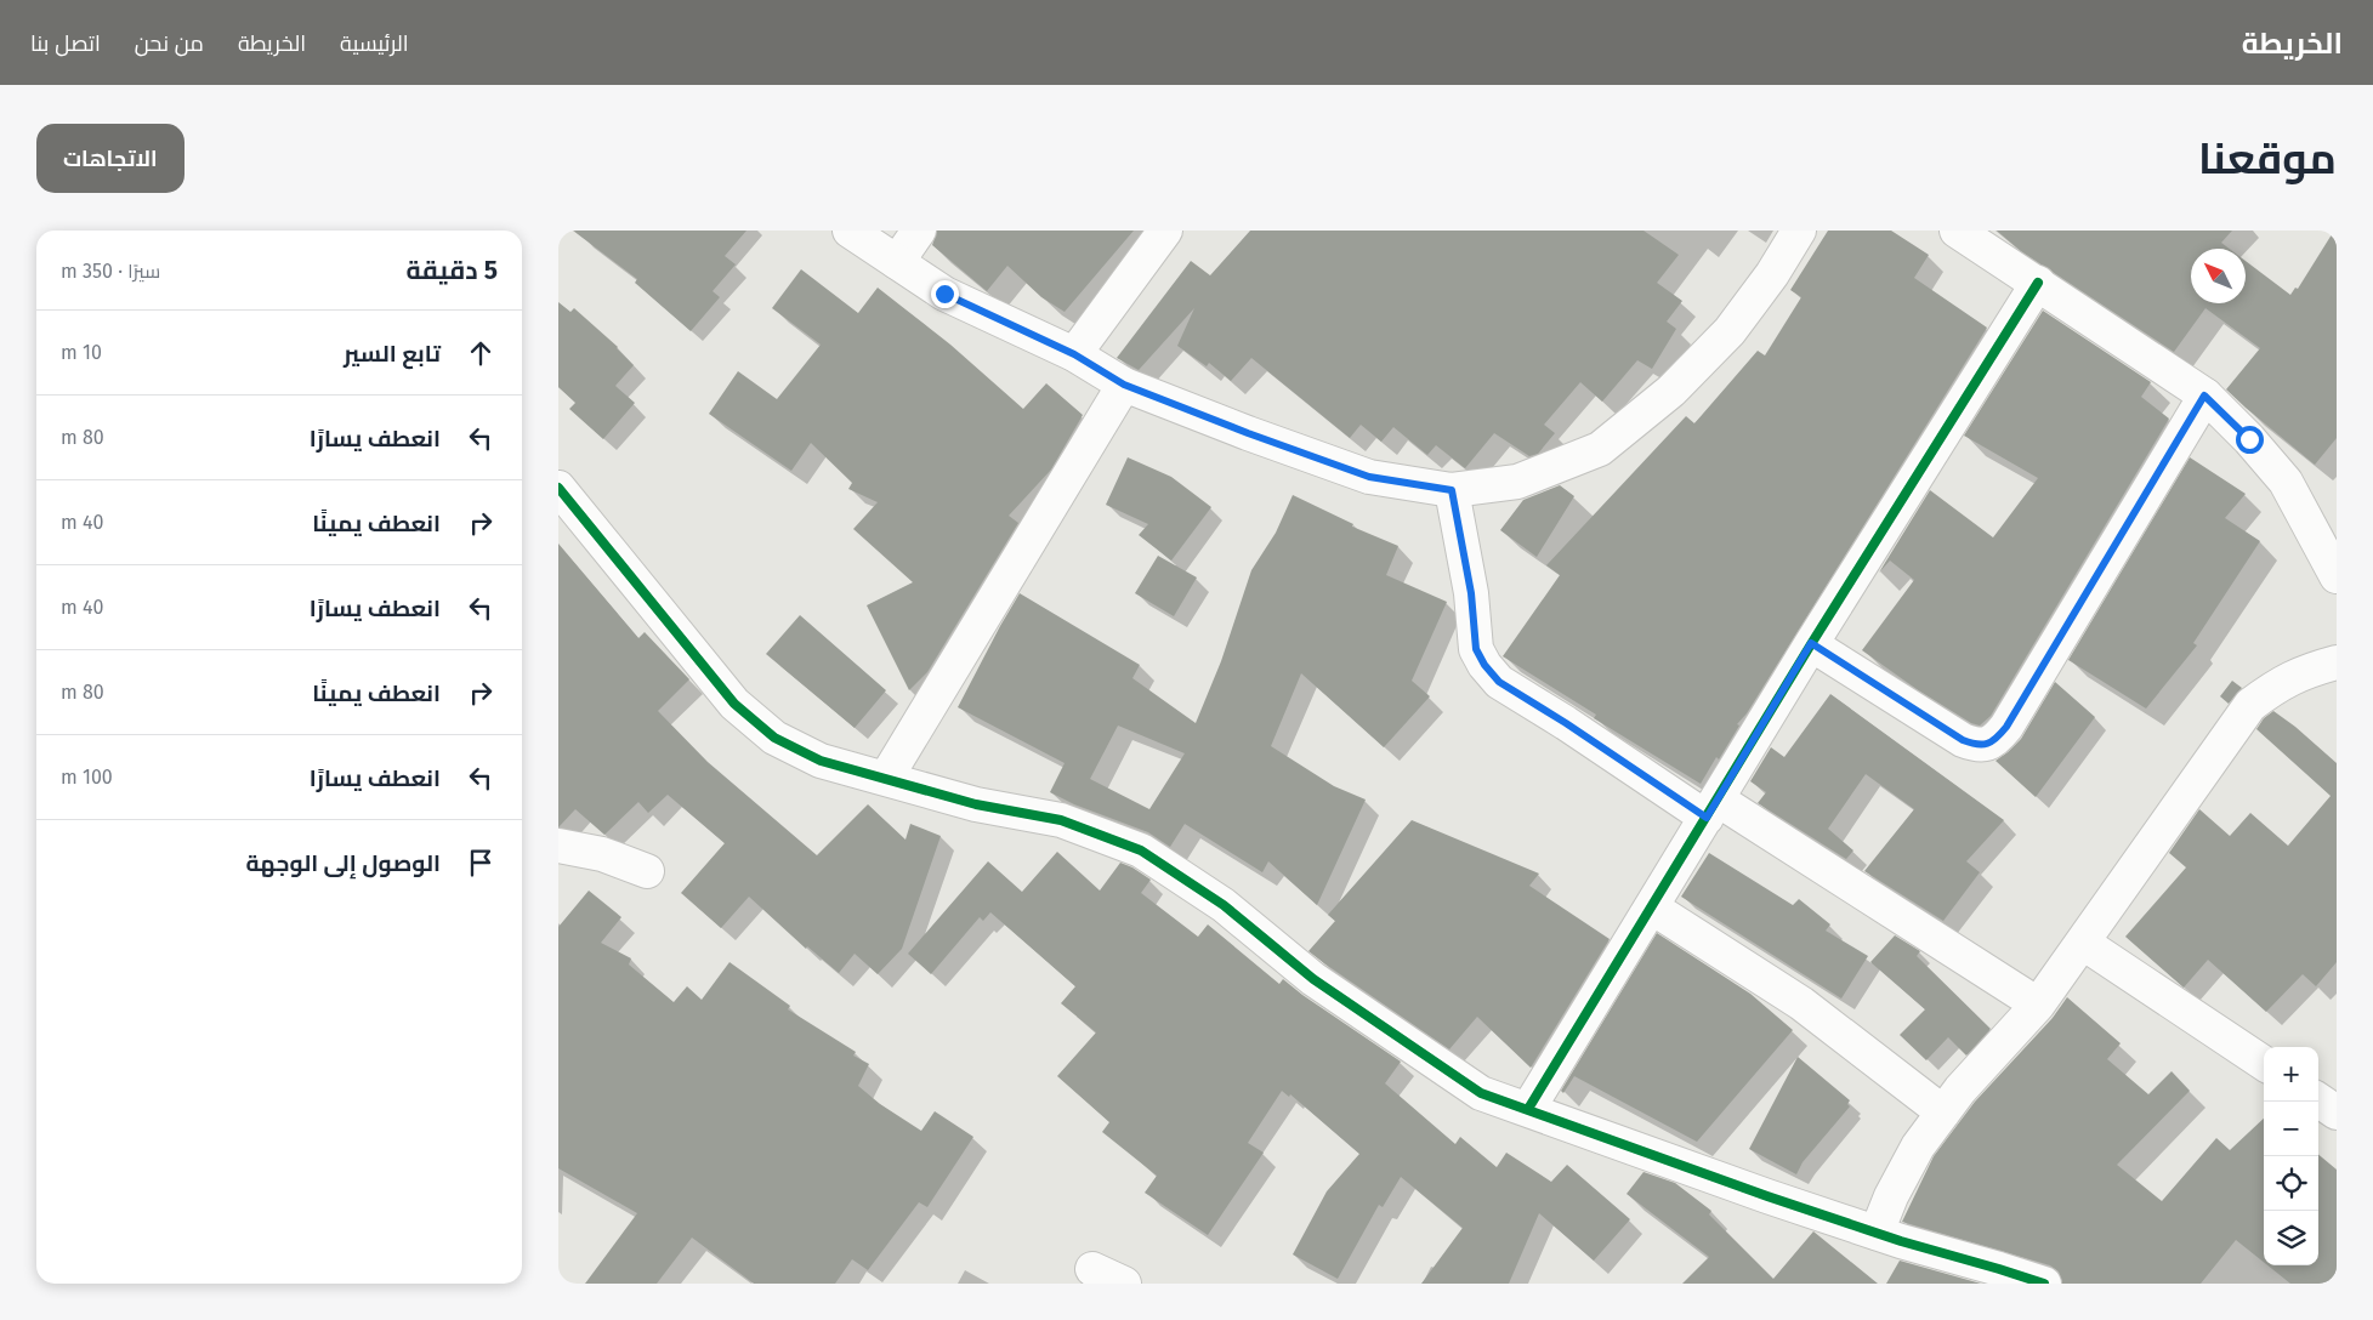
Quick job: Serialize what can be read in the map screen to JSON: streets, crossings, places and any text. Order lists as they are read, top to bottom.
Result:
{
  "north": "top left",
  "page": {
    "header": "الخريطة",
    "nav": [
      "الرئيسية",
      "الخريطة",
      "من نحن",
      "اتصل بنا"
    ],
    "title": "موقعنا",
    "buttons": "الاتجاهات",
    "heading": ["5 دقيقة", "سيرًا · 350 m"],
    "list": [
      ["تابع السير", "10 m"],
      ["انعطف يسارًا", "80 m"],
      ["انعطف يمينًا", "40 m"],
      ["انعطف يسارًا", "40 m"],
      ["انعطف يمينًا", "80 m"],
      ["انعطف يسارًا", "100 m"],
      "الوصول إلى الوجهة"
    ],
    "map_buttons": ["+", "−"]
  }
}
